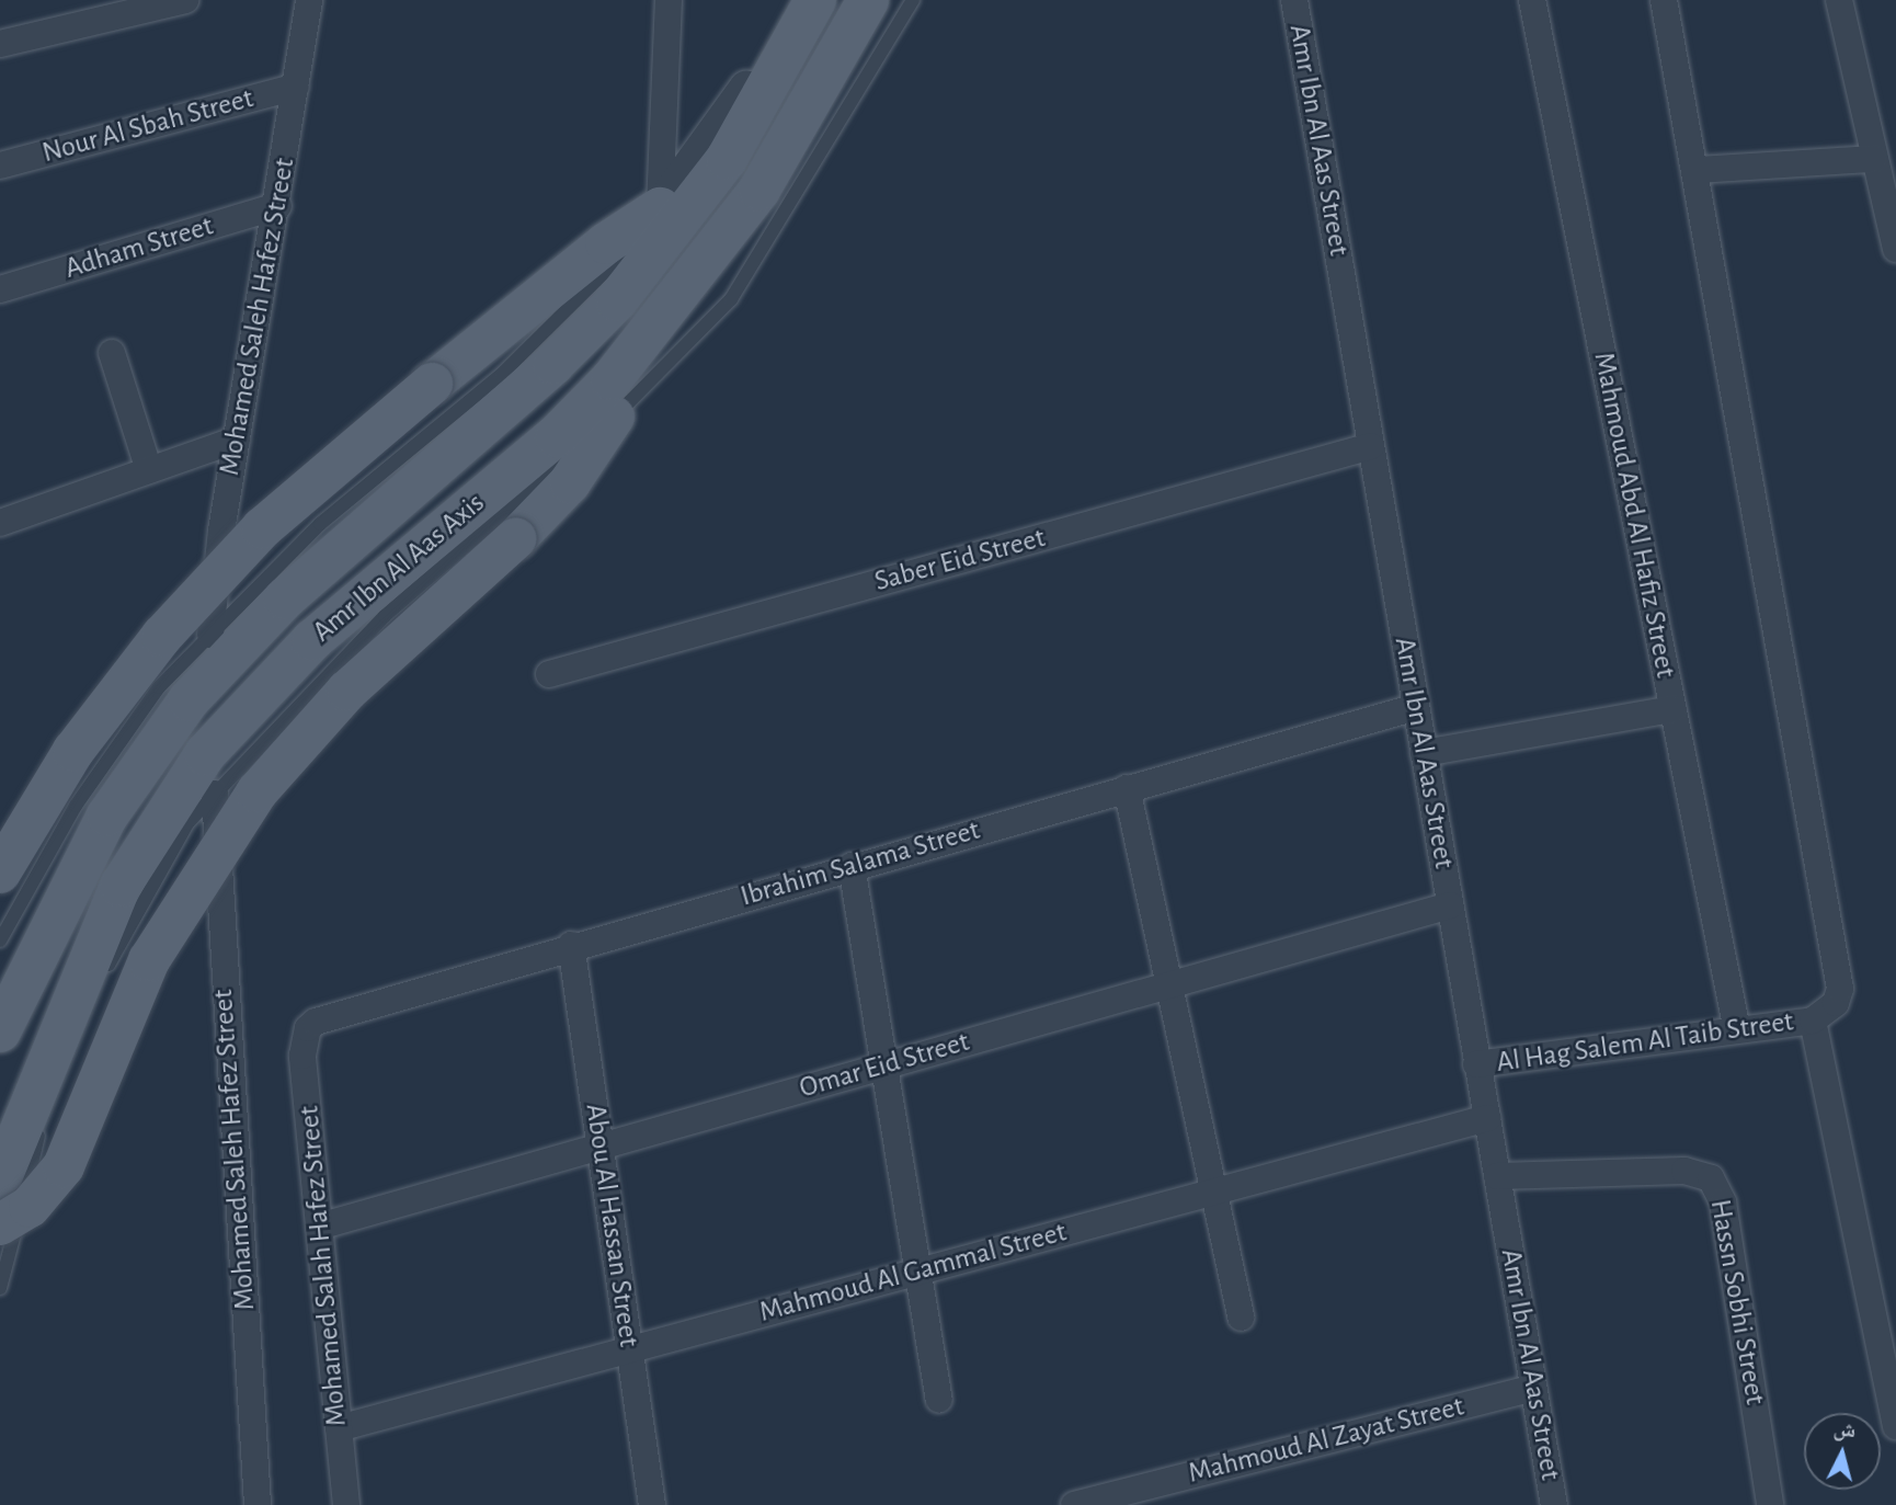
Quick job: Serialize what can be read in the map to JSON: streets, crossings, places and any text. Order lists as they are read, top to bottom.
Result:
{
  "streets": {
    "main road": ["Amr Ibn Al Aas Axis"],
    "street": [
      "Nour Al Sbah Street",
      "Amr Ibn Al Aas Street",
      "Adham Street",
      "Mohamed Saleh Hafez Street",
      "Mahmoud Abd Al Hafiz Street",
      "Saber Eid Street",
      "Ibrahim Salama Street",
      "Al Hag Salem Al Taib Street",
      "Omar Eid Street",
      "Abou Al Hassan Street",
      "Mohamed Salah Hafez Street",
      "Mahmoud Al Gammal Street",
      "Hassn Sobhi Street",
      "Mahmoud Al Zayat Street"
    ]
  },
  "crossings": [
    ["Nour Al Sbah Street", "Mohamed Saleh Hafez Street"],
    ["Amr Ibn Al Aas Street", "Saber Eid Street"],
    ["Amr Ibn Al Aas Street", "Ibrahim Salama Street"],
    ["Amr Ibn Al Aas Street", "Al Hag Salem Al Taib Street"],
    ["Amr Ibn Al Aas Street", "Omar Eid Street"],
    ["Amr Ibn Al Aas Street", "Mahmoud Al Gammal Street"],
    ["Amr Ibn Al Aas Street", "Hassn Sobhi Street"],
    ["Amr Ibn Al Aas Street", "Mahmoud Al Zayat Street"],
    ["Adham Street", "Mohamed Saleh Hafez Street"],
    ["Mahmoud Abd Al Hafiz Street", "Al Hag Salem Al Taib Street"],
    ["Ibrahim Salama Street", "Abou Al Hassan Street"],
    ["Ibrahim Salama Street", "Mohamed Salah Hafez Street"],
    ["Omar Eid Street", "Abou Al Hassan Street"],
    ["Omar Eid Street", "Mohamed Salah Hafez Street"],
    ["Abou Al Hassan Street", "Mahmoud Al Gammal Street"],
    ["Mohamed Salah Hafez Street", "Mahmoud Al Gammal Street"]
  ],
  "north": "top"
}
